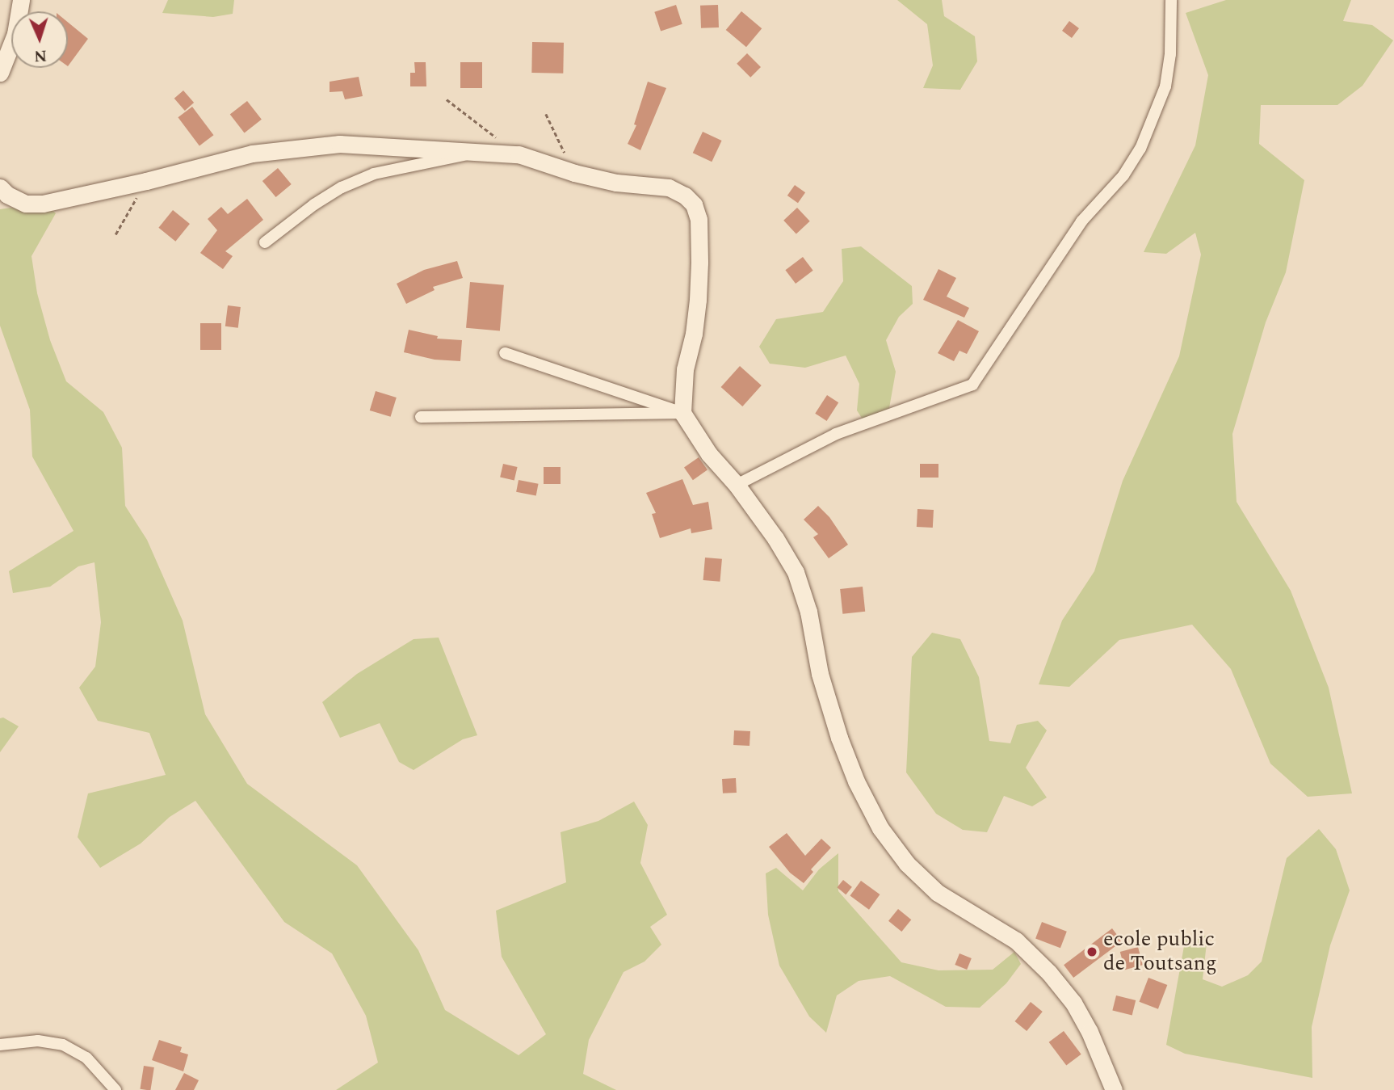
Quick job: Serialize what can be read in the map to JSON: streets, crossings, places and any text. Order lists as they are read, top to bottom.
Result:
{
  "places": ["ecole public de Toutsang"],
  "north": "bottom"
}
